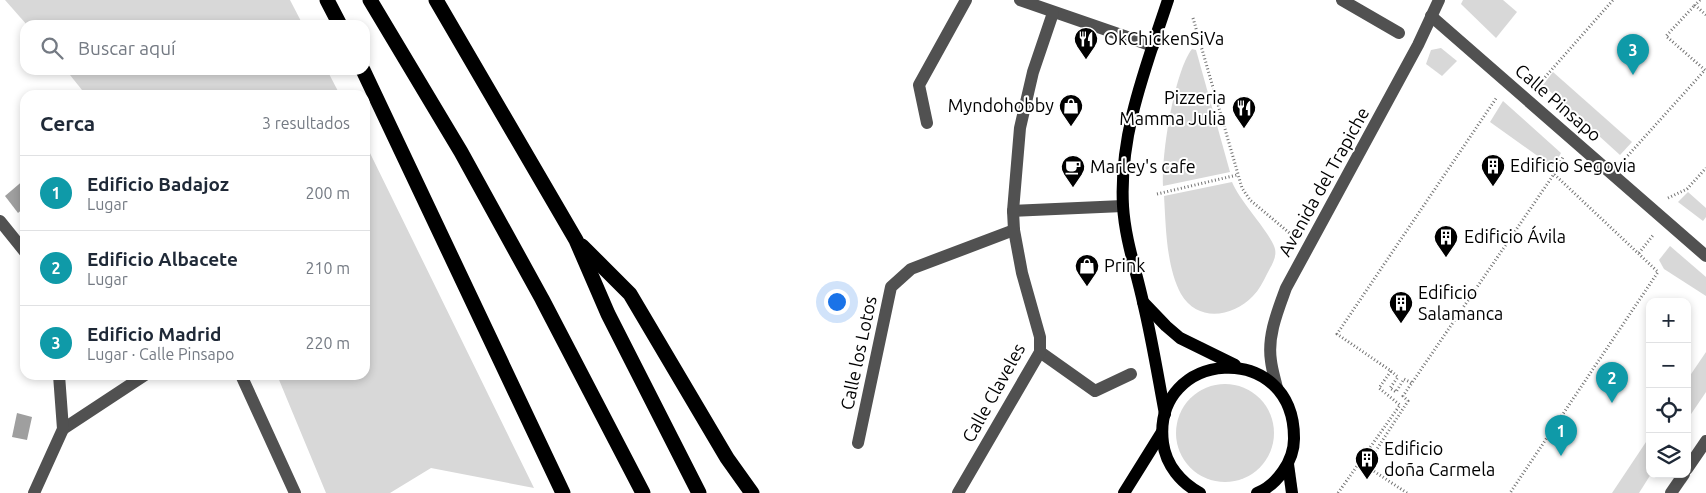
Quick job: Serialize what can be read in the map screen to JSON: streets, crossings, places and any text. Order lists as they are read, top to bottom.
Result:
{
  "streets": {
    "street": [
      "Calle Pinsapo",
      "Avenida del Trapiche",
      "Calle los Lotos",
      "Calle Claveles"
    ]
  },
  "crossings": [
    ["Calle Pinsapo", "Avenida del Trapiche"],
    ["Calle los Lotos", "Calle Claveles"]
  ],
  "places": {
    "restaurant": ["OkChickenSiVa", "Pizzeria Mamma Julia"],
    "shop": ["Myndohobby", "Prink"],
    "building": [
      "Edificio Segovia",
      "Edificio Ávila",
      "Edificio Salamanca",
      "Edificio doña Carmela"
    ],
    "cafe": ["Marley's cafe"]
  },
  "page": {
    "search": "Buscar aquí",
    "pins": ["3", "2", "1"],
    "heading": ["Cerca", "3 resultados"],
    "list": [
      {
        "mark": "1",
        "name": "Edificio Badajoz",
        "note": "Lugar",
        "value": "200 m"
      },
      {
        "mark": "2",
        "name": "Edificio Albacete",
        "note": "Lugar",
        "value": "210 m"
      },
      {
        "mark": "3",
        "name": "Edificio Madrid",
        "note": "Lugar · Calle Pinsapo",
        "value": "220 m"
      }
    ],
    "map_buttons": ["+", "−"]
  }
}
